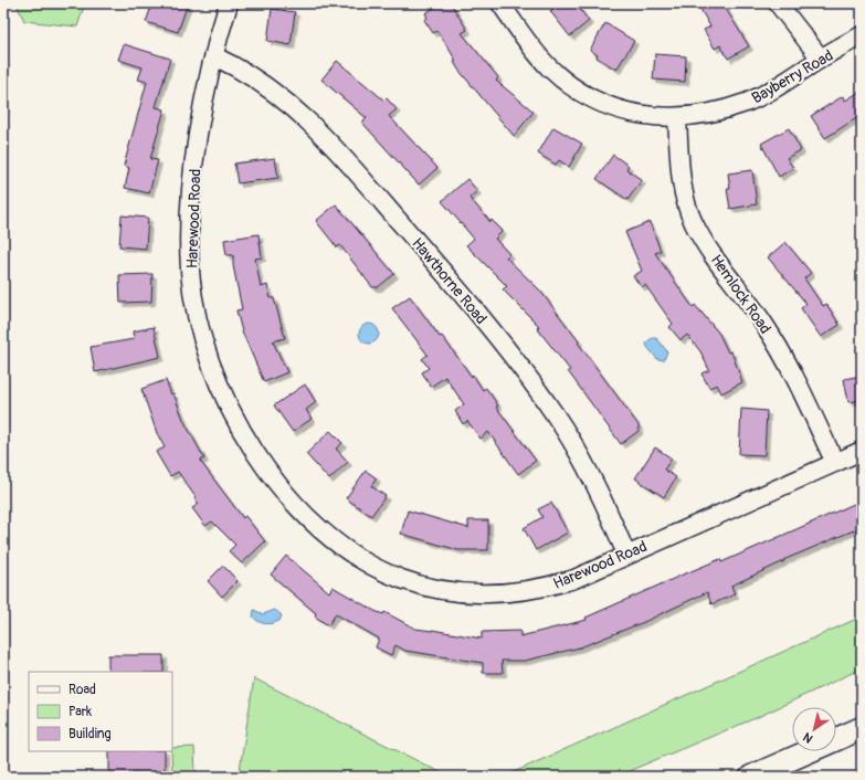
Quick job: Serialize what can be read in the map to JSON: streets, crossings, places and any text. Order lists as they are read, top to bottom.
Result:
{
  "streets": {
    "street": [
      "Bayberry Road",
      "Harewood Road",
      "Hawthorne Road",
      "Hemlock Road"
    ]
  },
  "crossings": [
    ["Bayberry Road", "Hemlock Road"],
    ["Harewood Road", "Hawthorne Road"],
    ["Harewood Road", "Hemlock Road"]
  ],
  "legend": ["Road", "Park", "Building"],
  "north": "bottom left"
}
